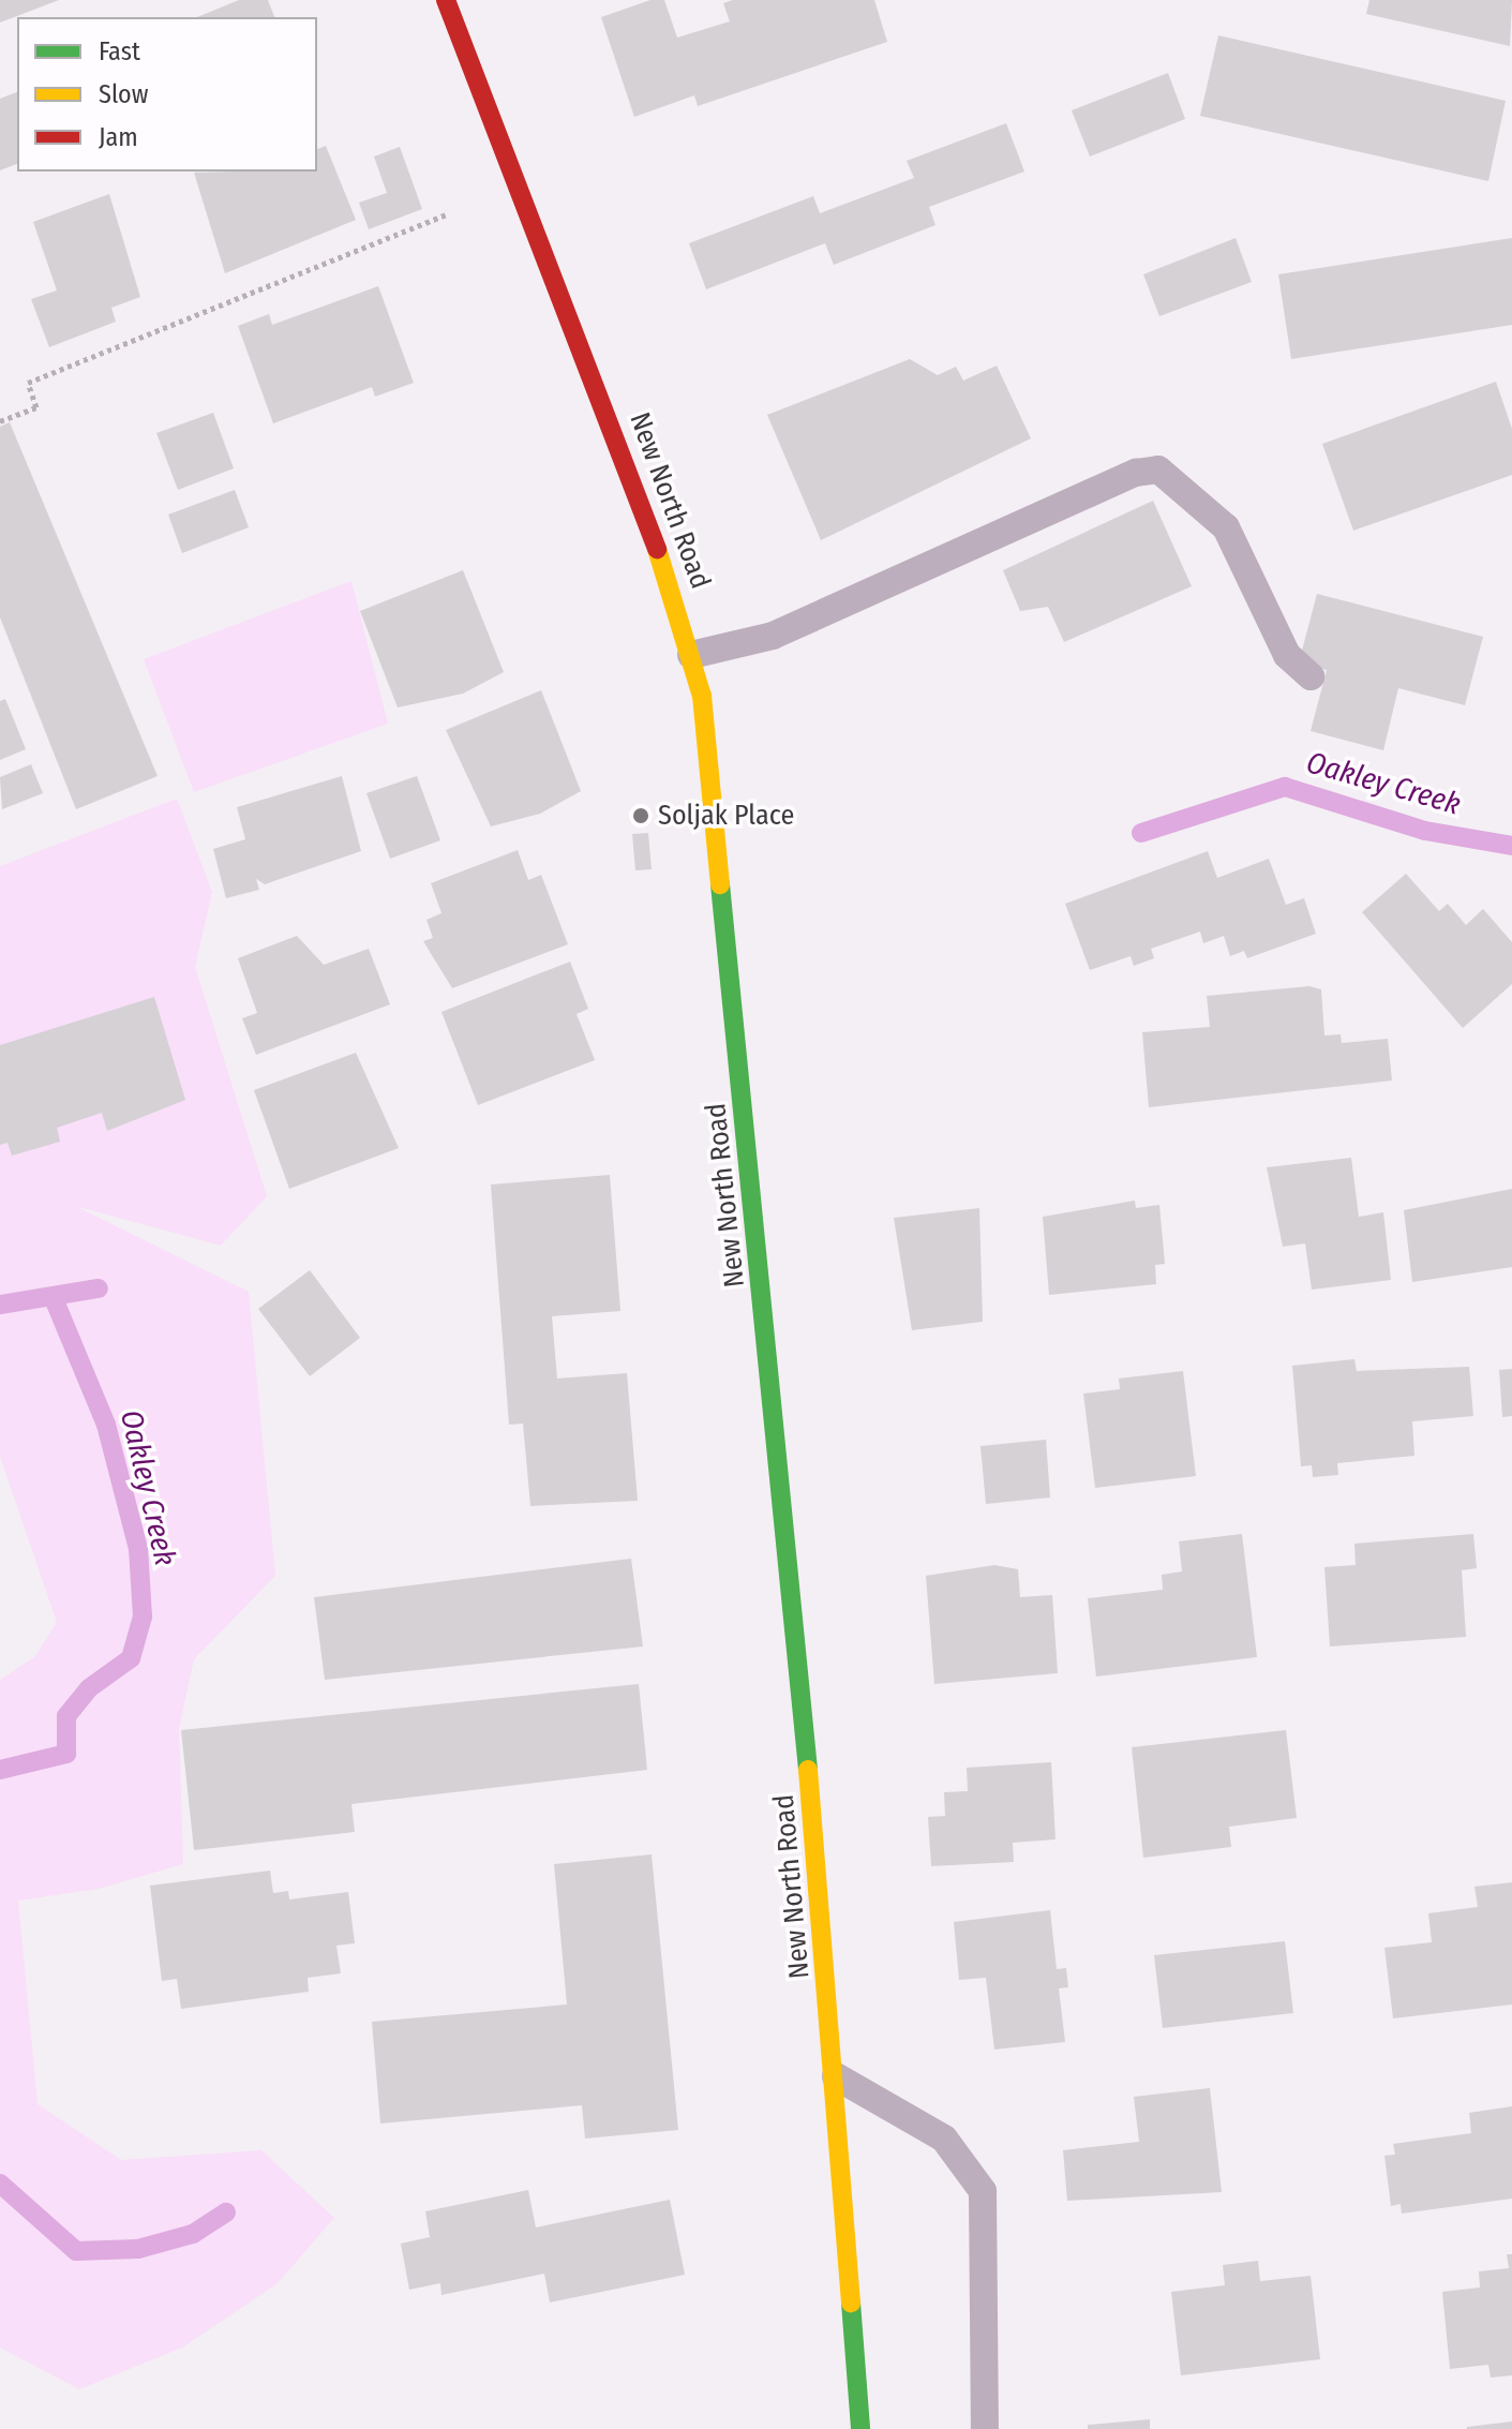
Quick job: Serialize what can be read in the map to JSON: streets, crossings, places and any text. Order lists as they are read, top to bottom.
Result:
{
  "streets": {
    "main road": ["New North Road"]
  },
  "water": ["Oakley Creek"],
  "places": ["Soljak Place"],
  "legend": ["Fast", "Slow", "Jam"]
}
